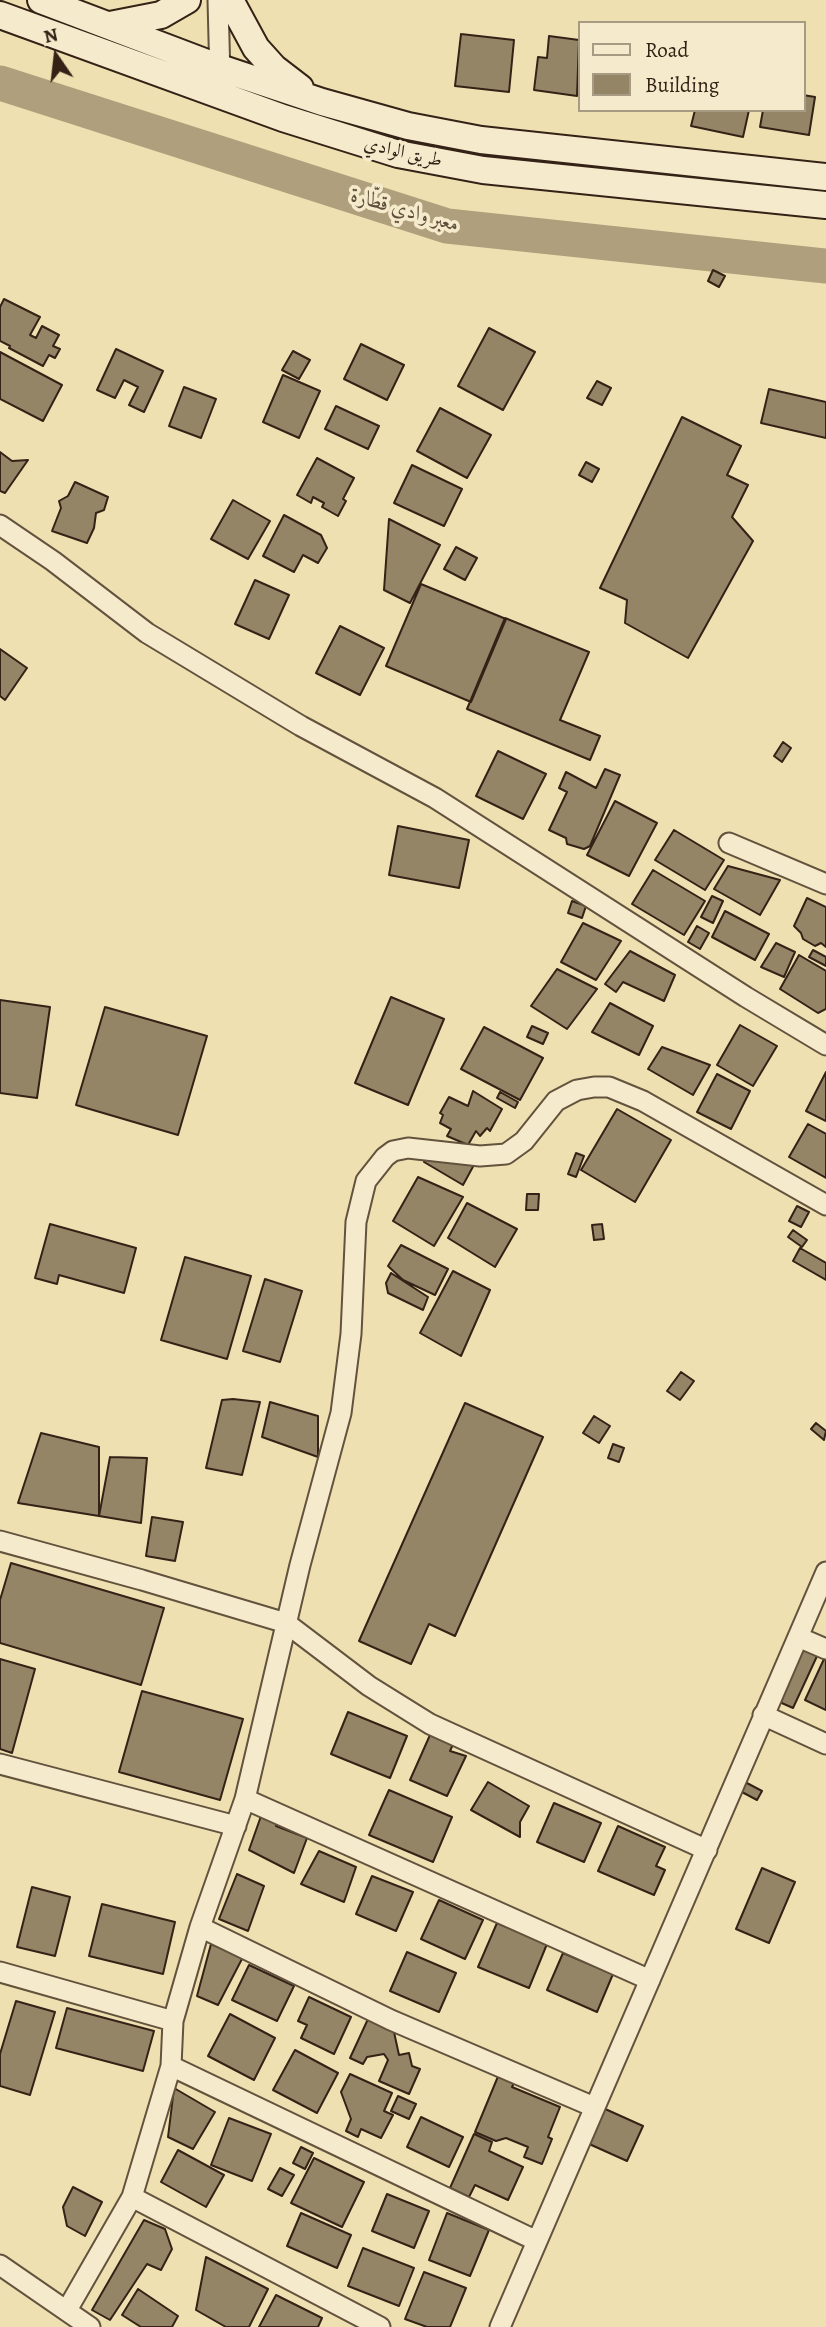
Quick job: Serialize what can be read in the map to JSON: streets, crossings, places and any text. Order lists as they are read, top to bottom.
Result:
{
  "streets": {
    "main road": ["طريق الوادي"]
  },
  "water": ["معبر وادي قطّارة"],
  "legend": ["Road", "Building"],
  "north": "top"
}
